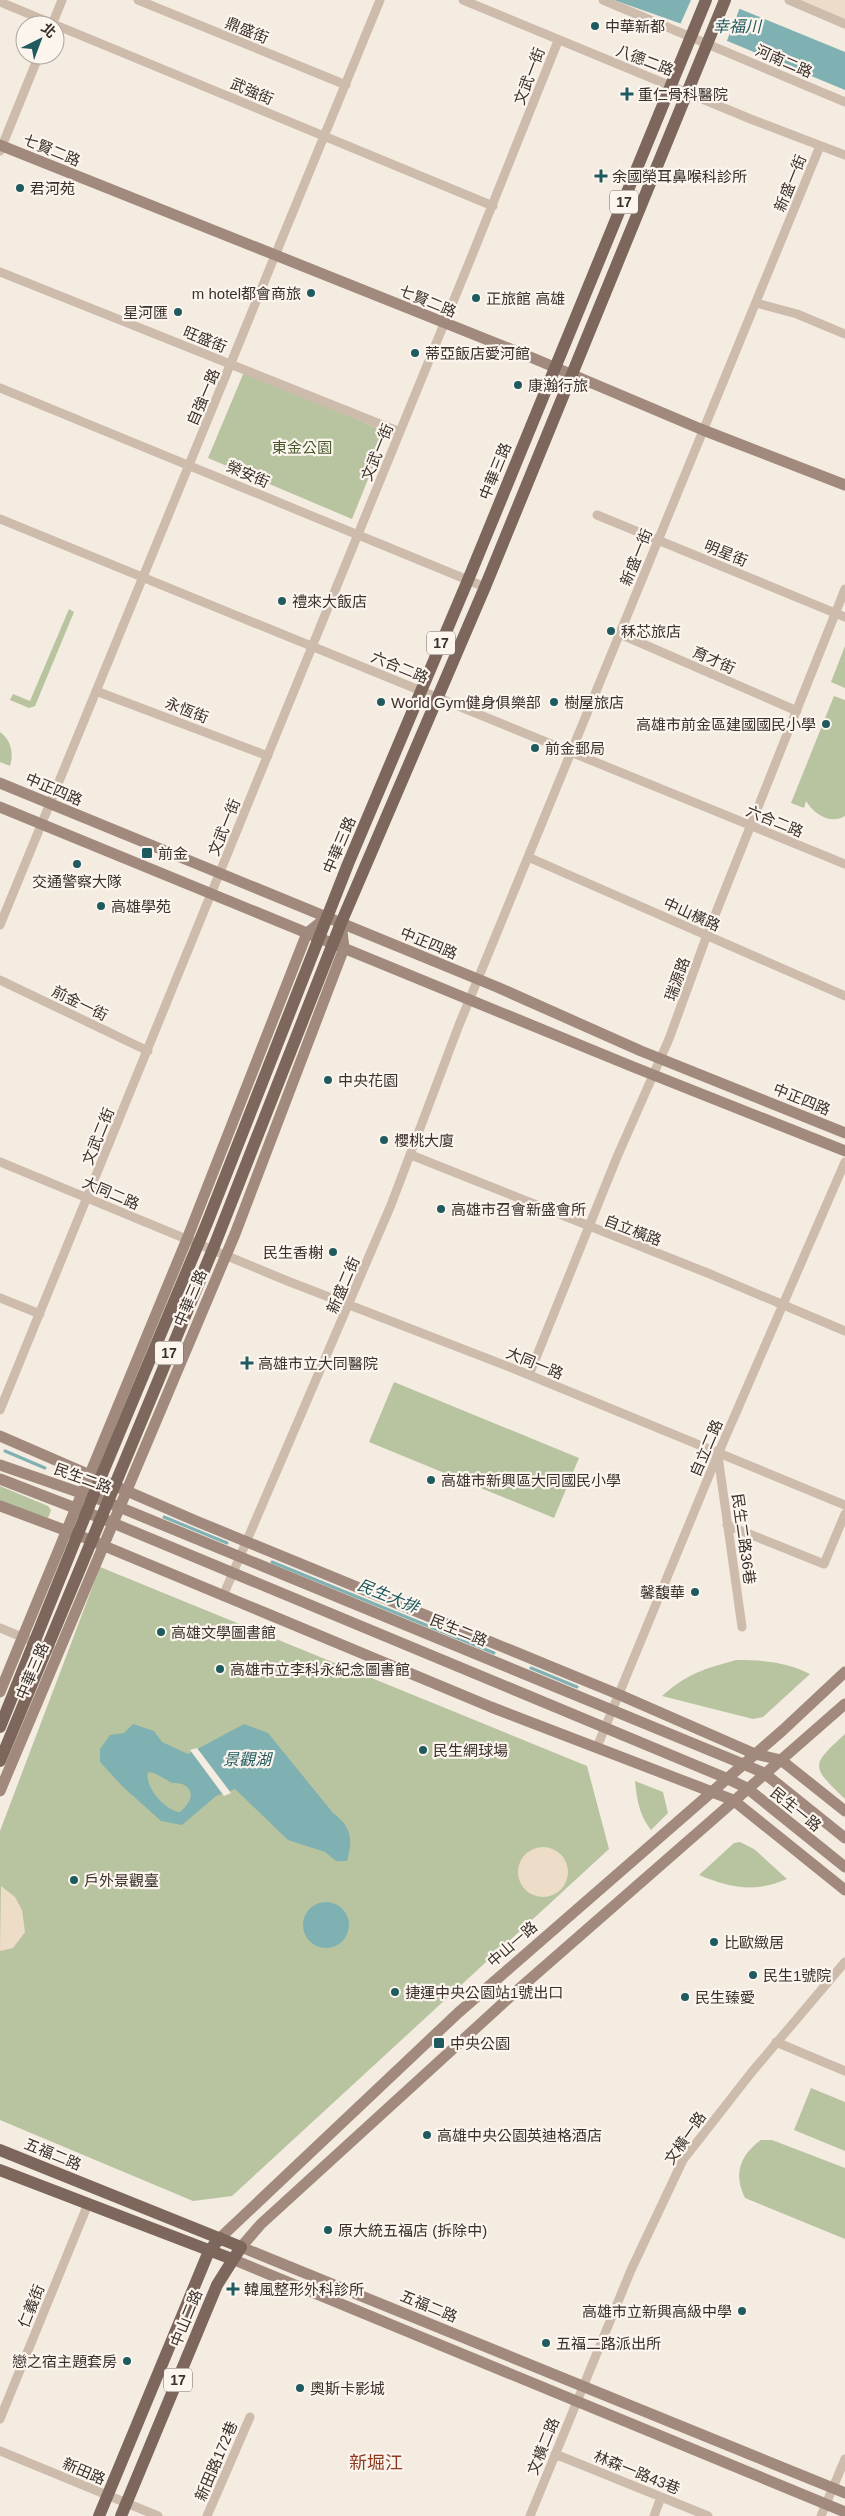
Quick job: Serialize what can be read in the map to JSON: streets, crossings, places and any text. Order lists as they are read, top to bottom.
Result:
{
  "streets": {
    "main road": [
      "17",
      "中華三路",
      "中山一路",
      "五福二路",
      "中山二路"
    ],
    "street": [
      "鼎盛街",
      "八德二路",
      "河南二路",
      "文武一街",
      "武強街",
      "七賢二路",
      "新盛一街",
      "旺盛街",
      "自強一路",
      "榮安街",
      "明星街",
      "育才街",
      "六合二路",
      "永恆街",
      "中正四路",
      "中山橫路",
      "瑞源路",
      "前金一街",
      "文武二街",
      "大同二路",
      "自立橫路",
      "新盛二街",
      "大同一路",
      "自立二路",
      "民生二路",
      "民生二路36巷",
      "民生一路",
      "文橫一路",
      "仁義街",
      "文橫二路",
      "新田路172巷",
      "新田路",
      "林森一路43巷"
    ]
  },
  "crossings": [
    ["鼎盛街", "自強一路"],
    ["八德二路", "文武一街"],
    ["八德二路", "新盛一街"],
    ["八德二路", "中華三路"],
    ["河南二路", "17"],
    ["河南二路", "中華三路"],
    ["文武一街", "武強街"],
    ["文武一街", "七賢二路"],
    ["文武一街", "旺盛街"],
    ["文武一街", "榮安街"],
    ["文武一街", "六合二路"],
    ["文武一街", "永恆街"],
    ["文武一街", "中正四路"],
    ["文武一街", "文武二街"],
    ["武強街", "自強一路"],
    ["七賢二路", "新盛一街"],
    ["七賢二路", "自強一路"],
    ["七賢二路", "中華三路"],
    ["新盛一街", "明星街"],
    ["新盛一街", "育才街"],
    ["新盛一街", "六合二路"],
    ["新盛一街", "中正四路"],
    ["新盛一街", "中山橫路"],
    ["新盛一街", "新盛二街"],
    ["17", "中華三路"],
    ["旺盛街", "自強一路"],
    ["自強一路", "榮安街"],
    ["自強一路", "六合二路"],
    ["自強一路", "永恆街"],
    ["自強一路", "中正四路"],
    ["中華三路", "榮安街"],
    ["中華三路", "六合二路"],
    ["中華三路", "中正四路"],
    ["中華三路", "大同二路"],
    ["中華三路", "大同一路"],
    ["中華三路", "民生二路"],
    ["中華三路", "民生一路"],
    ["明星街", "瑞源路"],
    ["育才街", "瑞源路"],
    ["六合二路", "瑞源路"],
    ["中正四路", "瑞源路"],
    ["中正四路", "文武二街"],
    ["中正四路", "新盛二街"],
    ["中山橫路", "瑞源路"],
    ["瑞源路", "自立橫路"],
    ["瑞源路", "大同一路"],
    ["前金一街", "文武二街"],
    ["文武二街", "大同二路"],
    ["大同二路", "大同一路"],
    ["自立橫路", "新盛二街"],
    ["自立橫路", "自立二路"],
    ["新盛二街", "大同一路"],
    ["新盛二街", "民生二路"],
    ["新盛二街", "民生一路"],
    ["大同一路", "自立二路"],
    ["大同一路", "民生二路36巷"],
    ["自立二路", "民生二路"],
    ["自立二路", "民生二路36巷"],
    ["自立二路", "民生一路"],
    ["民生二路", "民生一路"],
    ["民生二路", "中山一路"],
    ["民生一路", "中山一路"],
    ["中山一路", "五福二路"],
    ["中山一路", "中山二路"],
    ["文橫一路", "五福二路"],
    ["文橫一路", "文橫二路"],
    ["五福二路", "中山二路"],
    ["五福二路", "文橫二路"],
    ["中山二路", "新田路"],
    ["文橫二路", "林森一路43巷"]
  ],
  "districts": ["新堀江"],
  "water": ["幸福川", "民生大排", "景觀湖"],
  "parks": ["東金公園"],
  "places": {
    "other": [
      "中華新都",
      "君河苑",
      "m hotel都會商旅",
      "正旅館 高雄",
      "星河匯",
      "蒂亞飯店愛河館",
      "康瀚行旅",
      "禮來大飯店",
      "秝芯旅店",
      "World Gym健身俱樂部",
      "樹屋旅店",
      "高雄市前金區建國國民小學",
      "前金郵局",
      "交通警察大隊",
      "高雄學苑",
      "中央花園",
      "櫻桃大廈",
      "高雄市召會新盛會所",
      "民生香榭",
      "高雄市新興區大同國民小學",
      "馨馥華",
      "高雄文學圖書館",
      "高雄市立李科永紀念圖書館",
      "民生網球場",
      "戶外景觀臺",
      "比歐緻居",
      "民生1號院",
      "捷運中央公園站1號出口",
      "民生臻愛",
      "高雄中央公園英迪格酒店",
      "原大統五福店 (拆除中)",
      "高雄市立新興高級中學",
      "五福二路派出所",
      "戀之宿主題套房",
      "奧斯卡影城"
    ],
    "health": [
      "重仁骨科醫院",
      "余國榮耳鼻喉科診所",
      "高雄市立大同醫院",
      "韓風整形外科診所"
    ],
    "transit": ["前金", "中央公園"]
  },
  "north": "top right"
}
